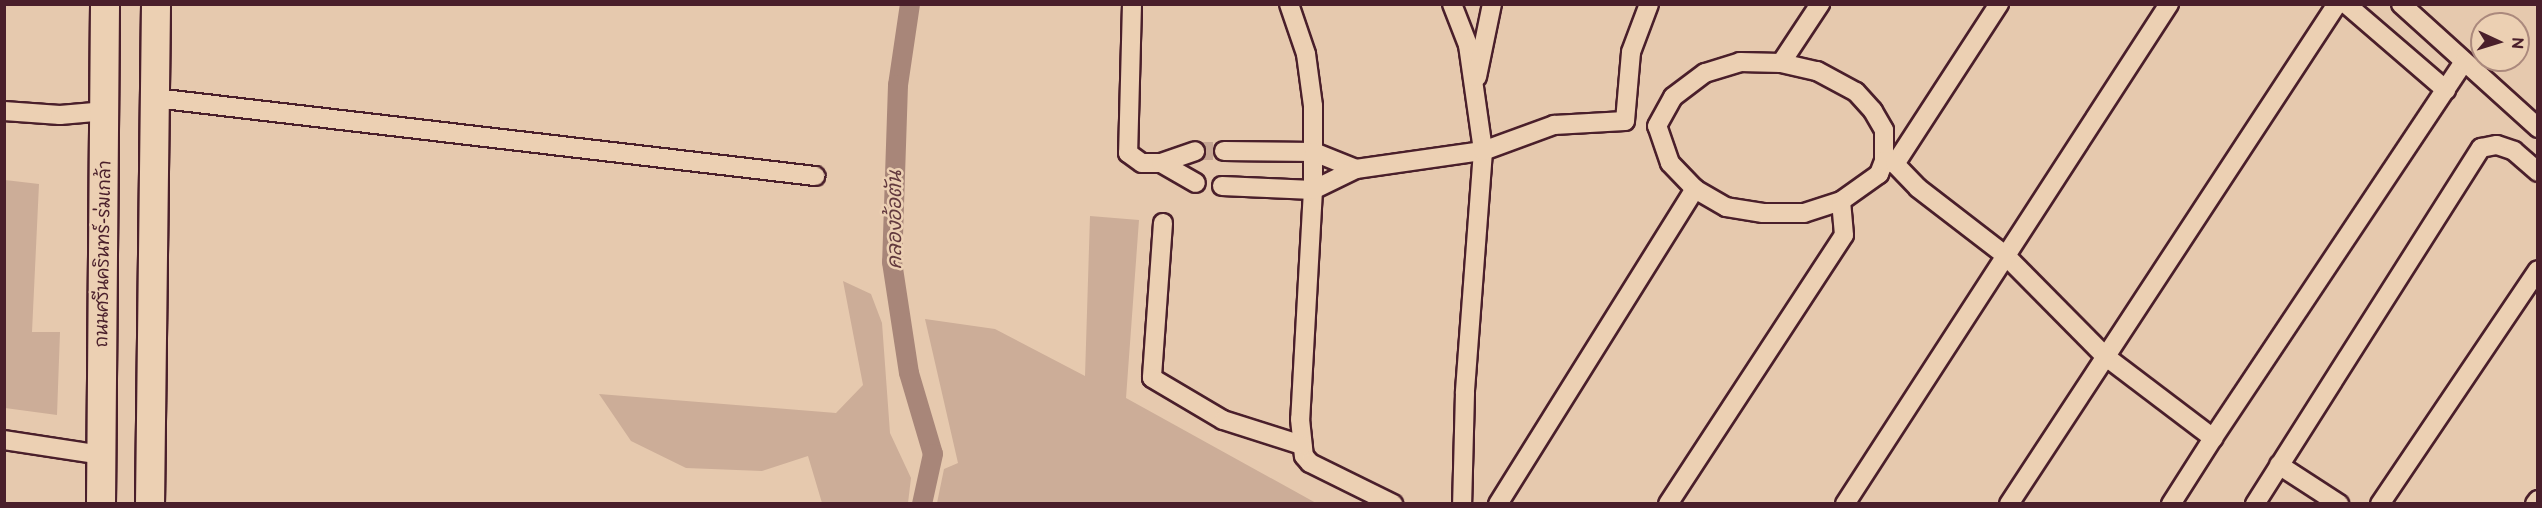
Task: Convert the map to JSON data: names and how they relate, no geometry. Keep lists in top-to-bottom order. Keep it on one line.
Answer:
{"streets":{"main road":["ถนนศรีนครินทร์-ร่มเกล้า"]},"water":["คลองอ้อตัน"],"north":"right"}
